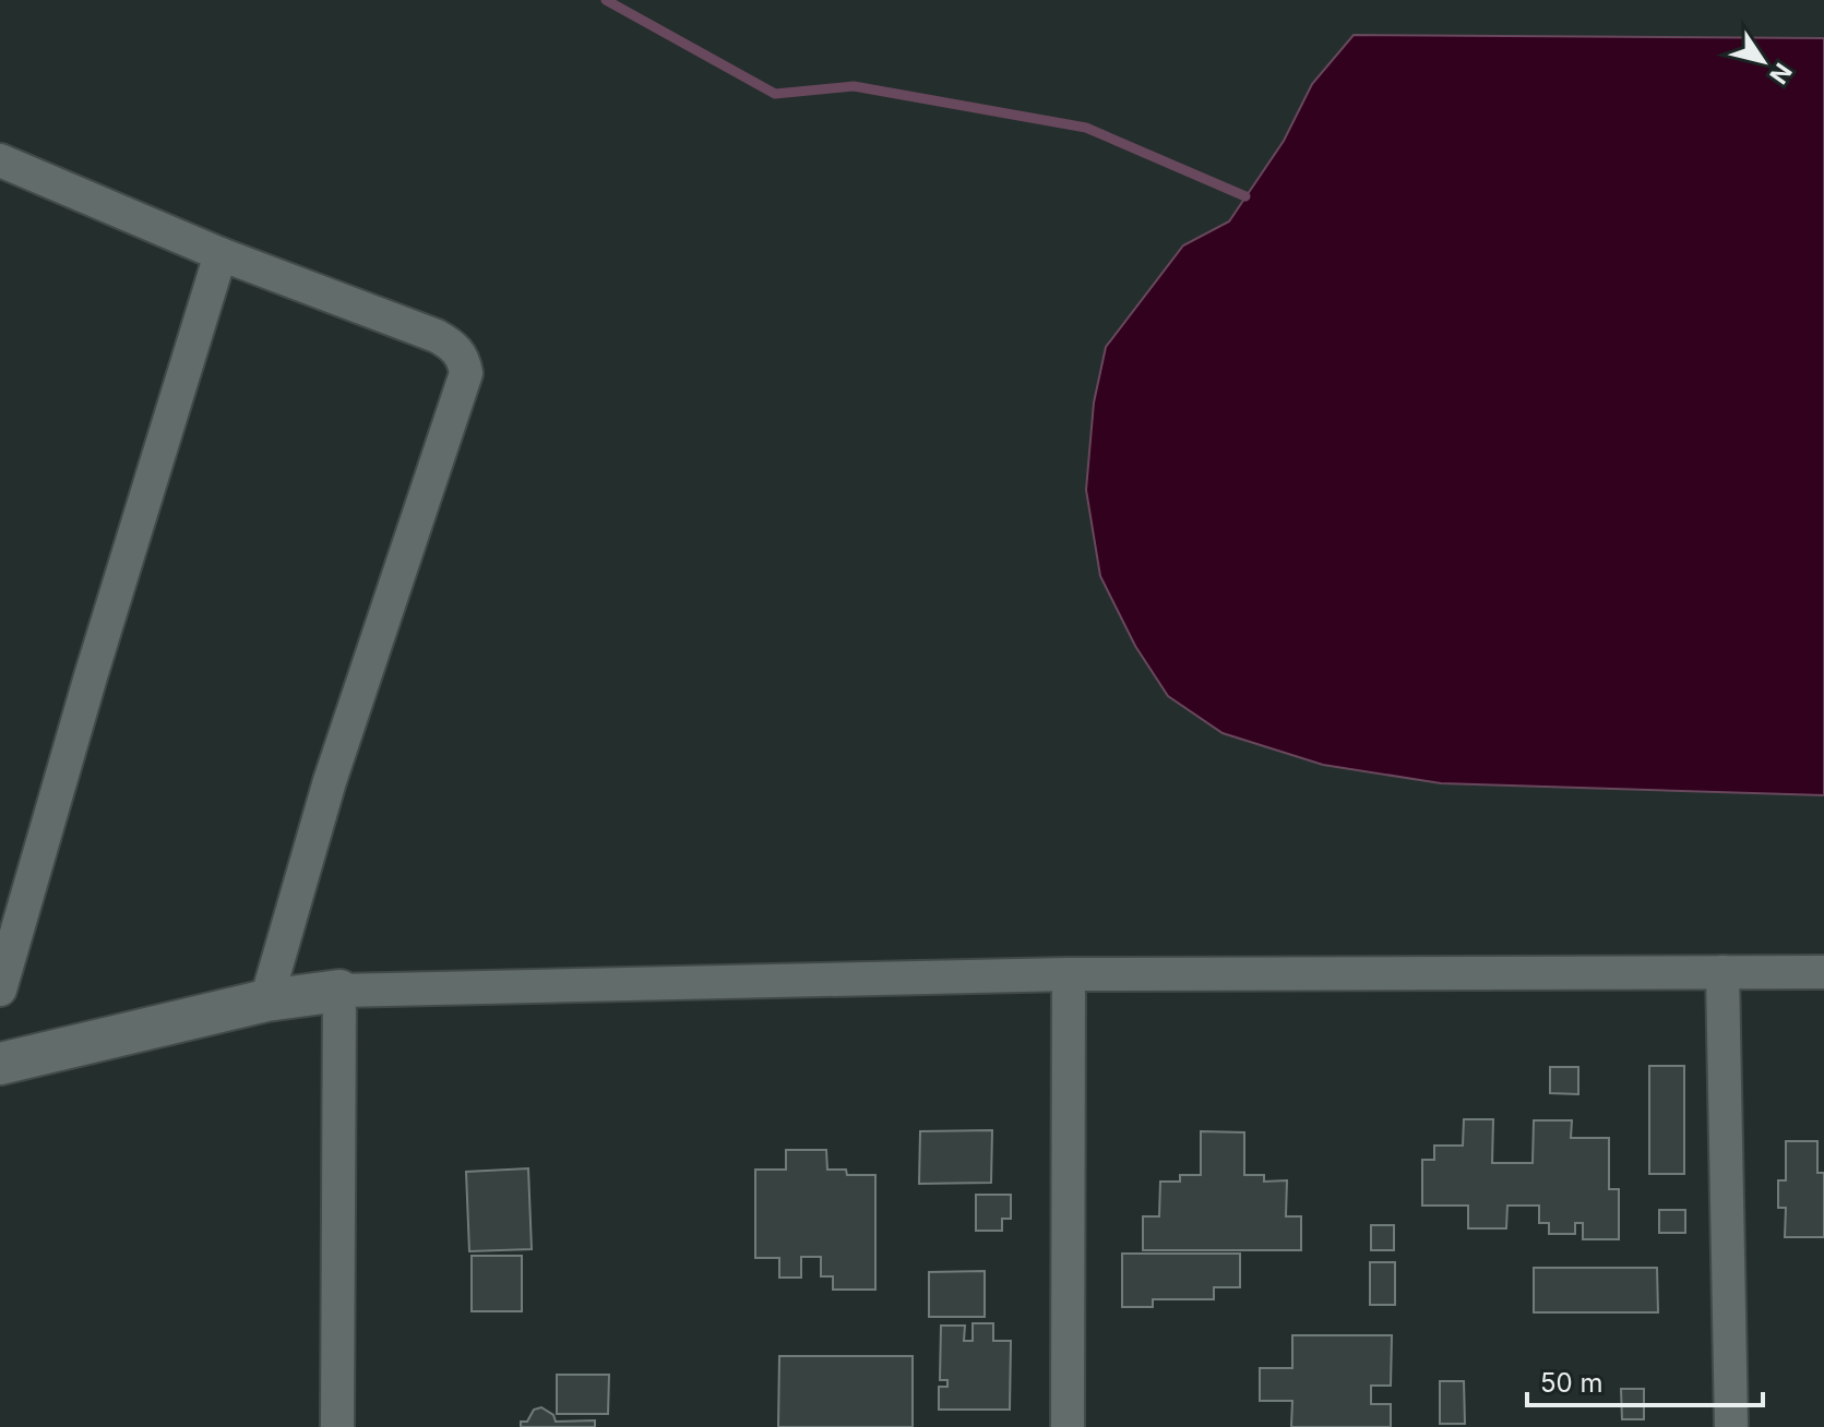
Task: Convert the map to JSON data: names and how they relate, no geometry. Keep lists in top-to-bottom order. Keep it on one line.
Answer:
{"scale_bar":"50 m","north":"bottom right"}
